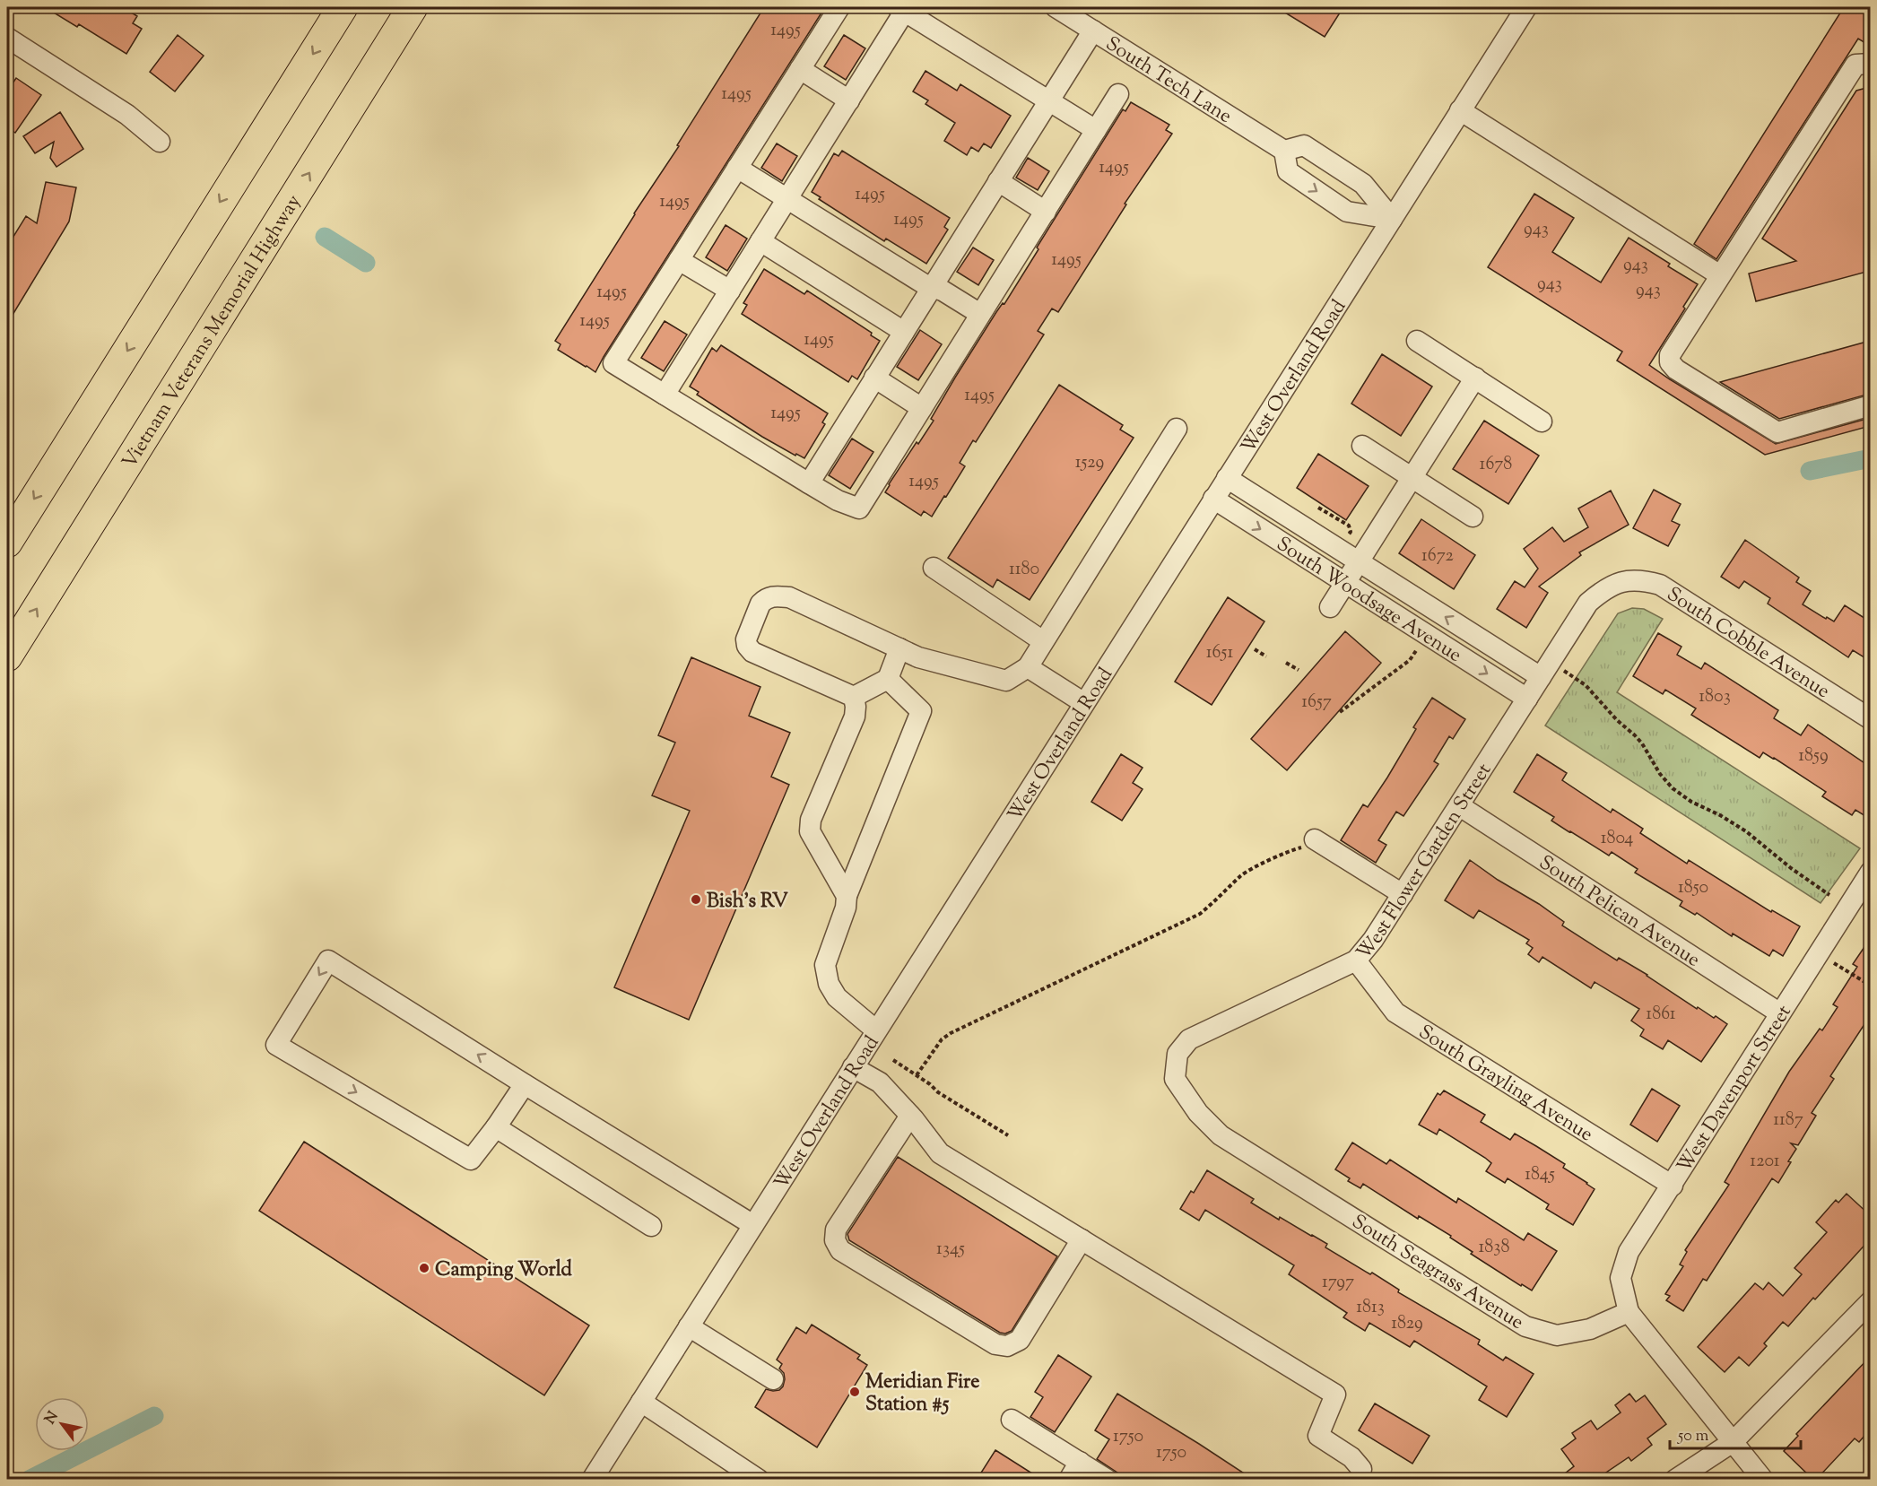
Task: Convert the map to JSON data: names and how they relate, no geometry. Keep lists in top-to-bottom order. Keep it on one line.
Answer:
{"streets":{"highway":["Vietnam Veterans Memorial Highway"],"street":["South Tech Lane","West Overland Road","South Woodsage Avenue","South Cobble Avenue","West Flower Garden Street","South Pelican Avenue","South Grayling Avenue","West Davenport Street","South Seagrass Avenue"]},"crossings":[["West Overland Road","South Woodsage Avenue"],["South Woodsage Avenue","West Flower Garden Street"],["South Cobble Avenue","West Flower Garden Street"],["West Flower Garden Street","South Pelican Avenue"],["West Flower Garden Street","South Grayling Avenue"],["West Flower Garden Street","South Seagrass Avenue"],["South Pelican Avenue","West Davenport Street"],["South Grayling Avenue","West Davenport Street"],["West Davenport Street","South Seagrass Avenue"]],"places":["Bish's RV","Camping World","Meridian Fire Station #5"],"house_numbers":["1495","1495","1495","1495","1495","1495","943","1495","943","943","943","1495","1495","1495","1495","1495","1529","1678","1495","1672","1180","1651","1803","1657","1859","1804","1850","1861","1187","1201","1845","1838","1345","1797","1813","1829","1750","1750"],"scale_bar":"50 m","north":"top left"}
